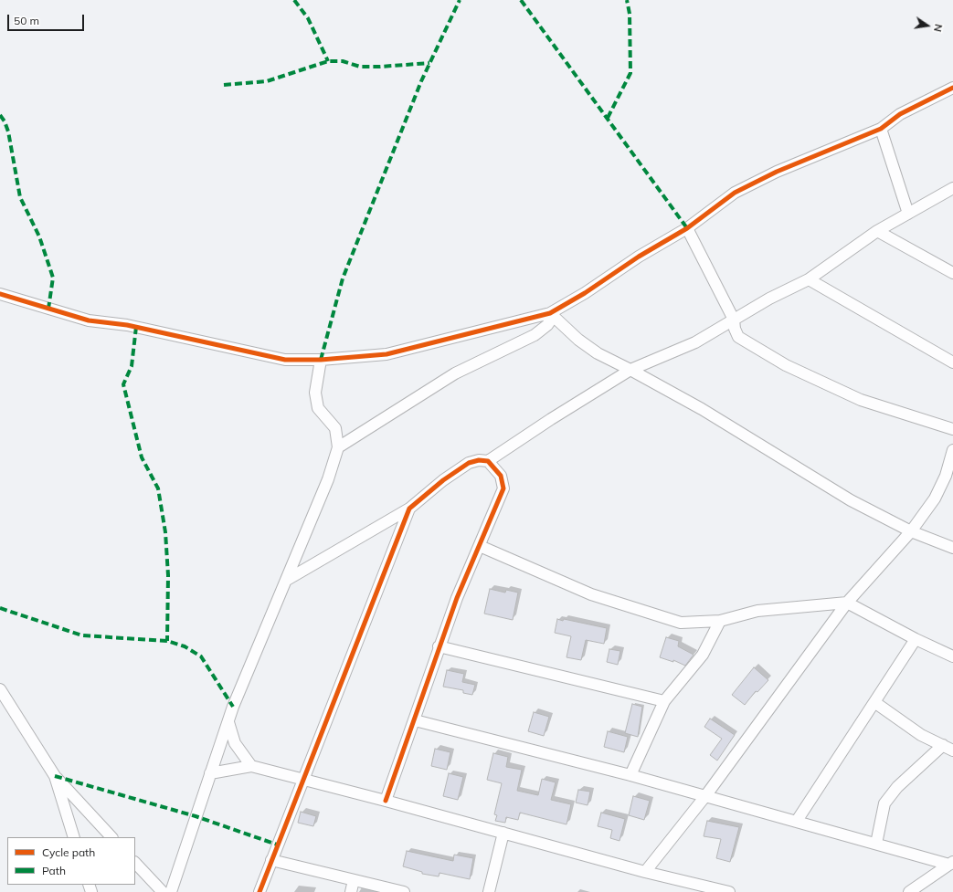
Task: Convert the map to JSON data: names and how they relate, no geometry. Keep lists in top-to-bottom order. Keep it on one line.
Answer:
{"legend":["Cycle path","Path"],"scale_bar":"50 m","north":"right"}
